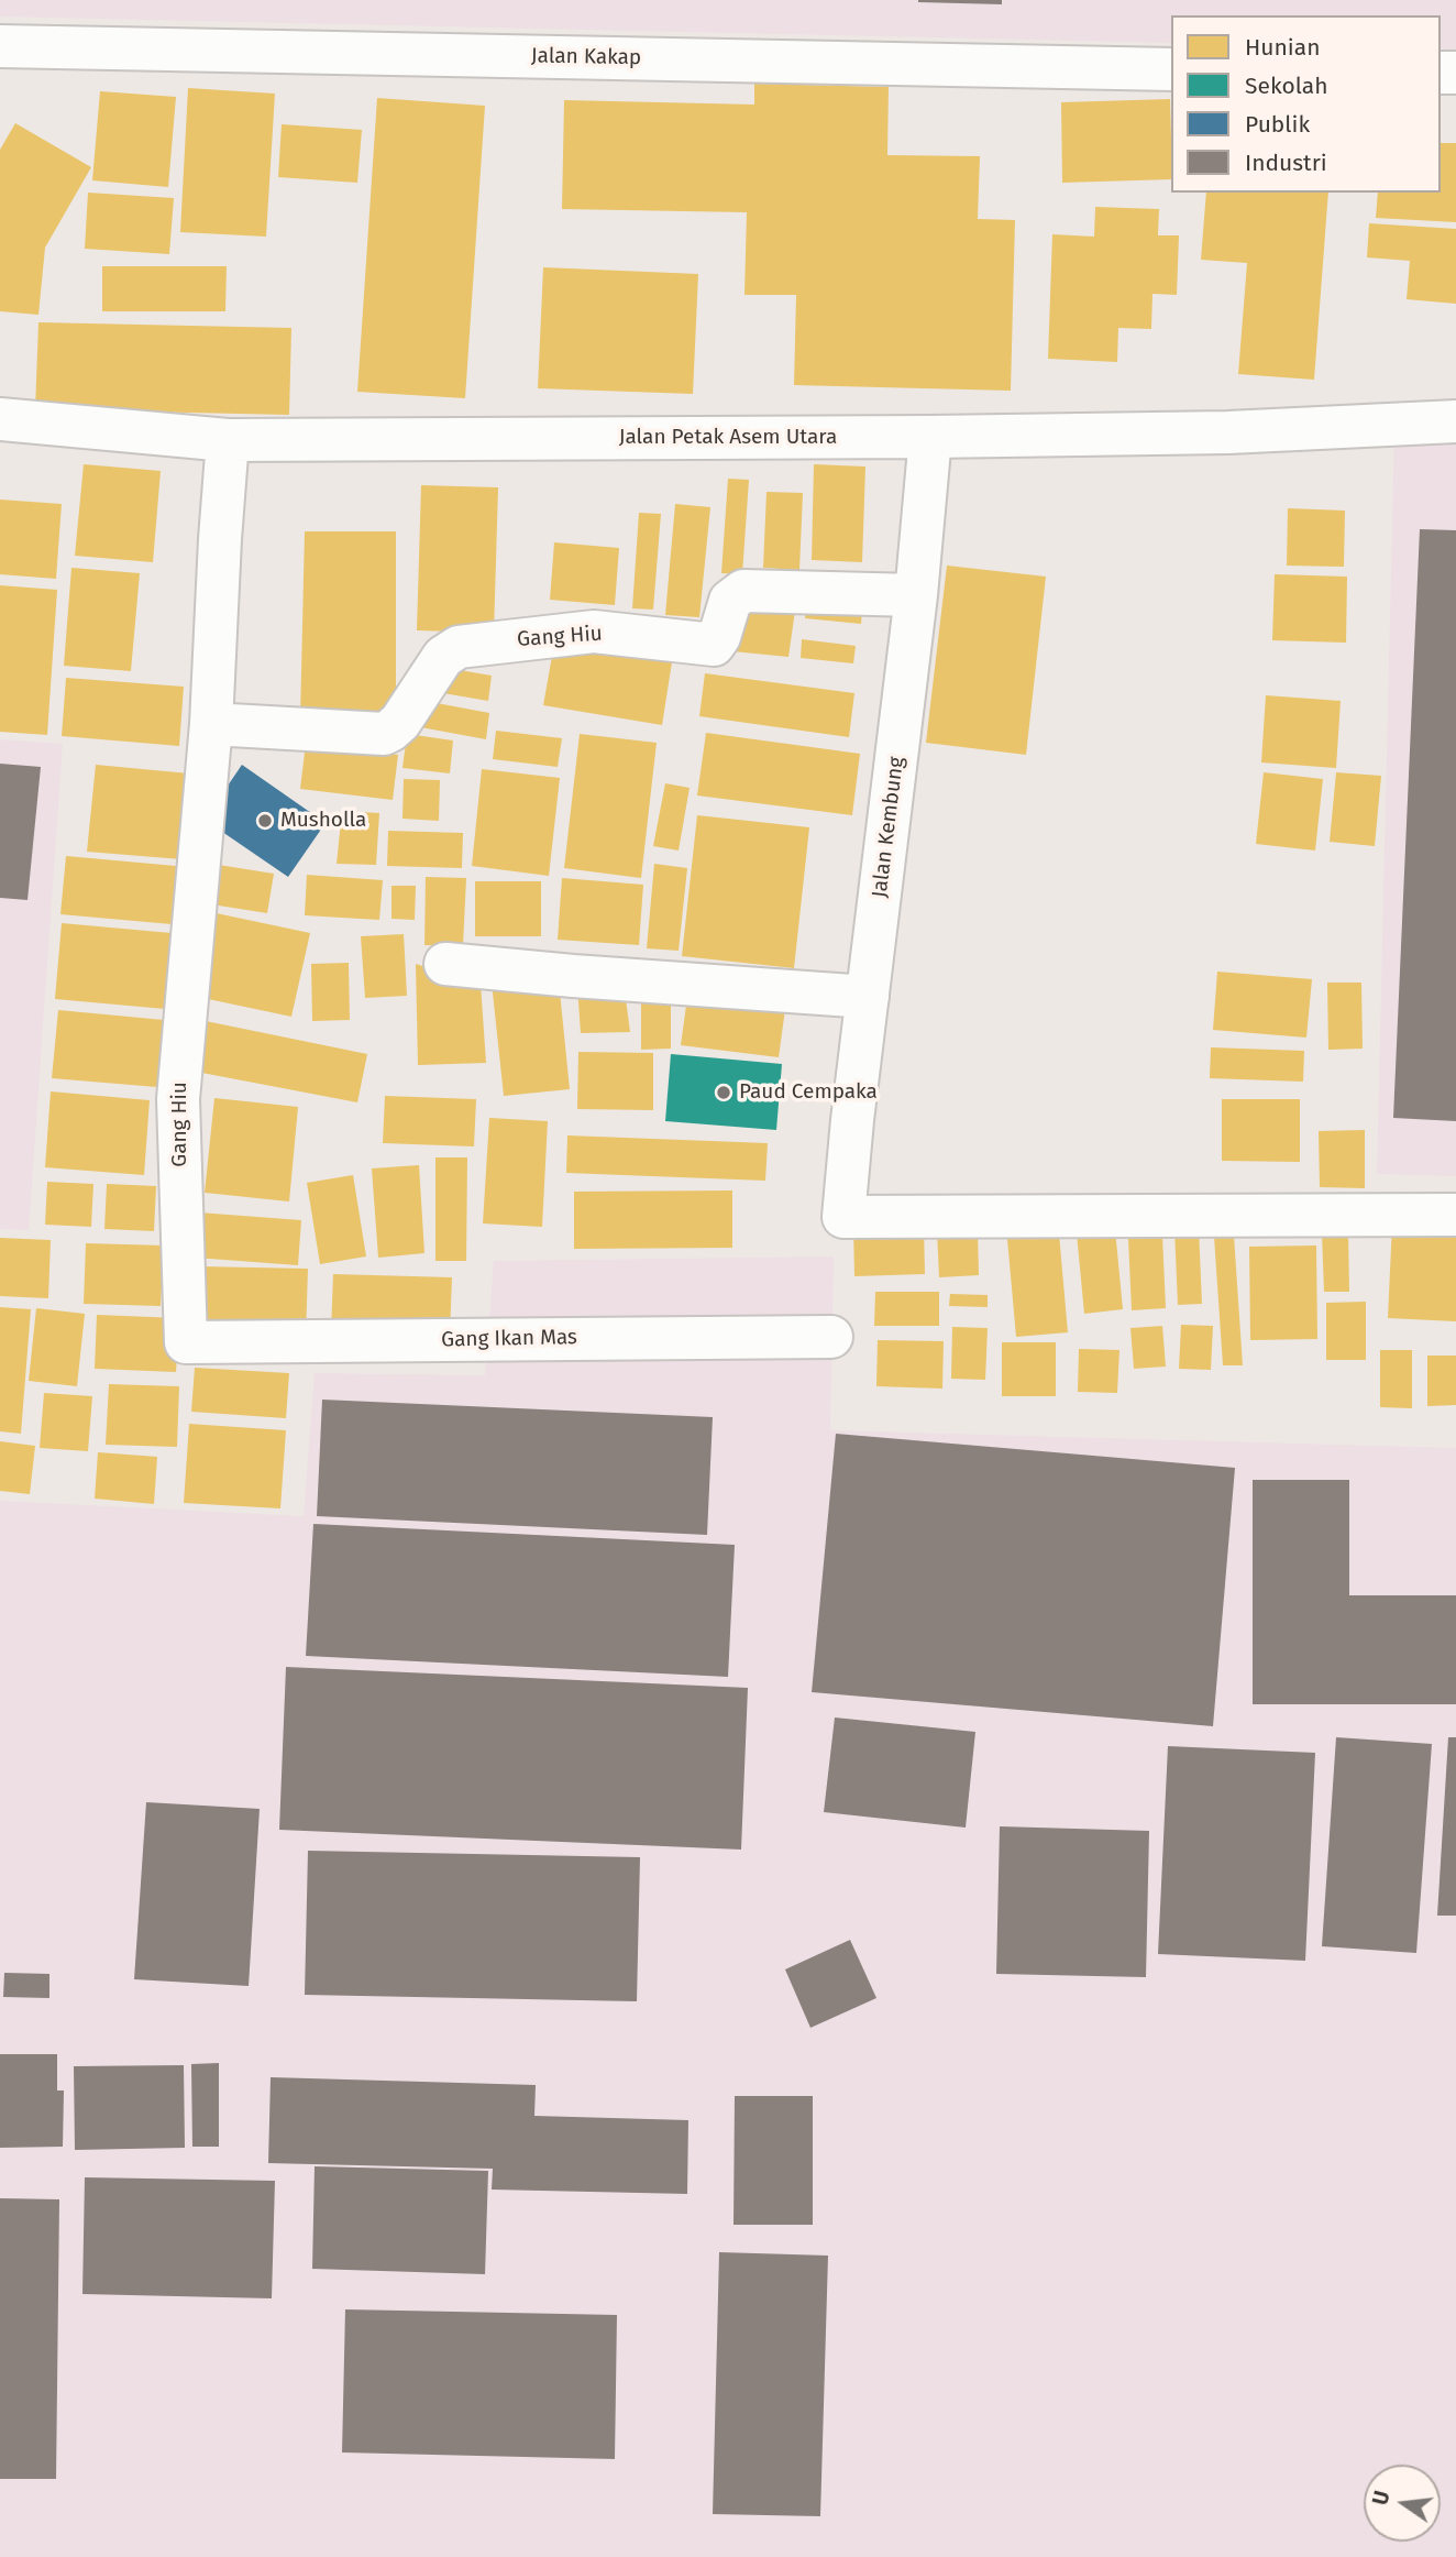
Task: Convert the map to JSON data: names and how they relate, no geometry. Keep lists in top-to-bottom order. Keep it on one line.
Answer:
{"streets":{"street":["Jalan Kakap","Jalan Petak Asem Utara","Gang Hiu","Jalan Kembung","Gang Ikan Mas"]},"crossings":[["Jalan Petak Asem Utara","Gang Hiu"],["Jalan Petak Asem Utara","Jalan Kembung"],["Gang Hiu","Jalan Kembung"],["Gang Hiu","Gang Ikan Mas"]],"places":["Musholla","Paud Cempaka"],"legend":["Hunian","Sekolah","Publik","Industri"],"north":"left"}
